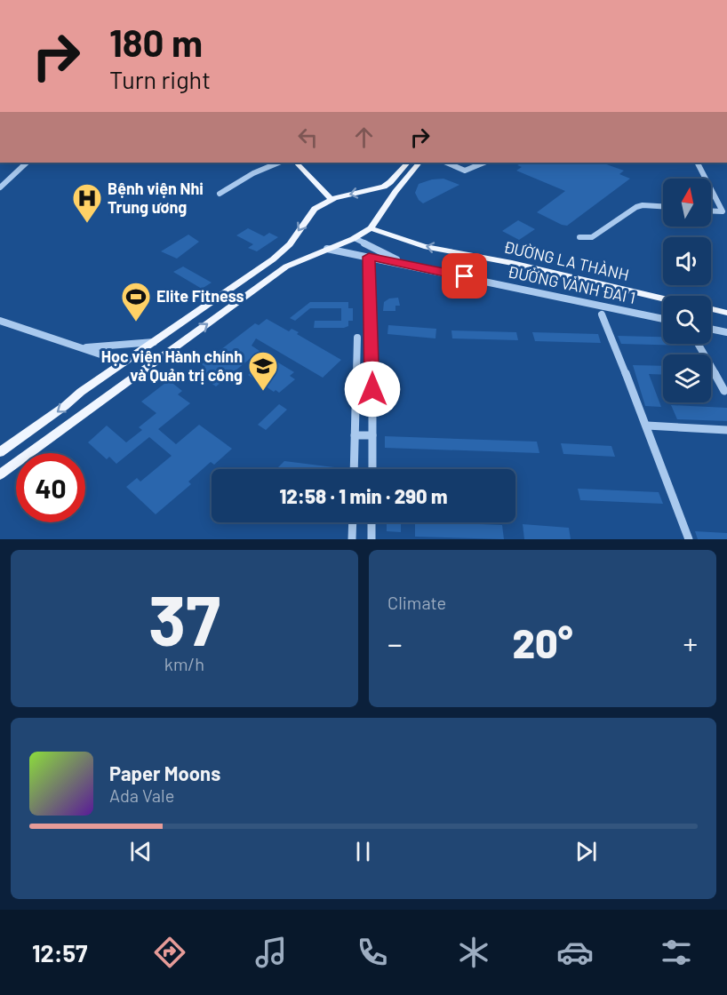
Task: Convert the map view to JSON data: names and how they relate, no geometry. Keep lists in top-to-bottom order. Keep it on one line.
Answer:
{"streets":{"main road":["ĐƯỜNG LA THÀNH"],"street":["ĐƯỜNG VÀNH ĐAI 1"]},"one_way":["ĐƯỜNG LA THÀNH"],"places":{"hospital":["Bệnh viện Nhi Trung ương"],"sports":["Elite Fitness"],"school or university":["Học viện Hành chính và Quản trị công"]},"north":"top","page":{"turn":["180 m","Turn right"],"limit":"40","trip":"12:58 · 1 min · 290 m","tile":[["37","km/h"],"Climate"],"heat":["−","20°","+"],"song":["Paper Moons","Ada Vale"],"tabs":"12:57"}}
